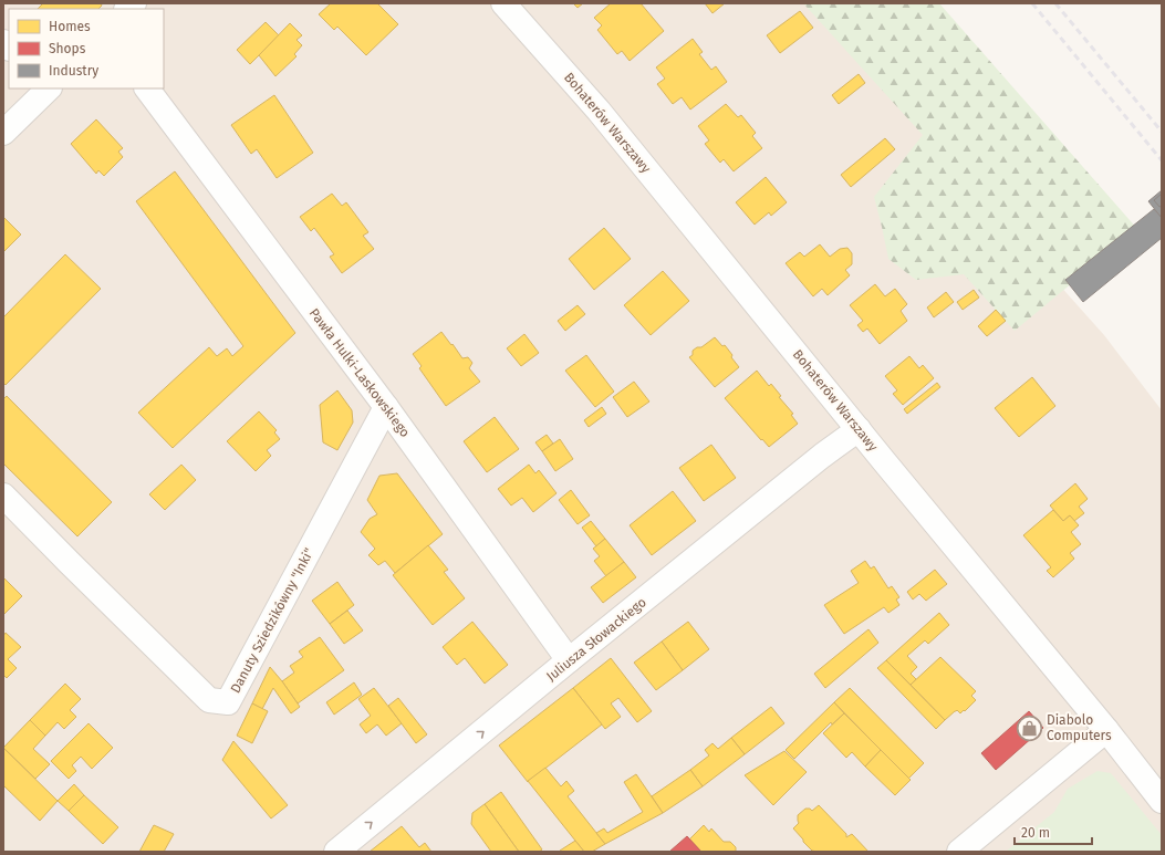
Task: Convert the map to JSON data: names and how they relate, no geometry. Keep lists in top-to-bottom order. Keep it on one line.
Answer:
{"streets":{"street":["Bohaterów Warszawy","Pawła Hulki-Laskowskiego","Danuty Sziedzikówny \"Inki\"","Juliusza Słowackiego"]},"crossings":[["Bohaterów Warszawy","Juliusza Słowackiego"],["Pawła Hulki-Laskowskiego","Danuty Sziedzikówny \"Inki\""],["Pawła Hulki-Laskowskiego","Juliusza Słowackiego"]],"one_way":["Juliusza Słowackiego"],"places":{"shop":["Diabolo Computers"]},"legend":["Homes","Shops","Industry"],"scale_bar":"20 m"}
